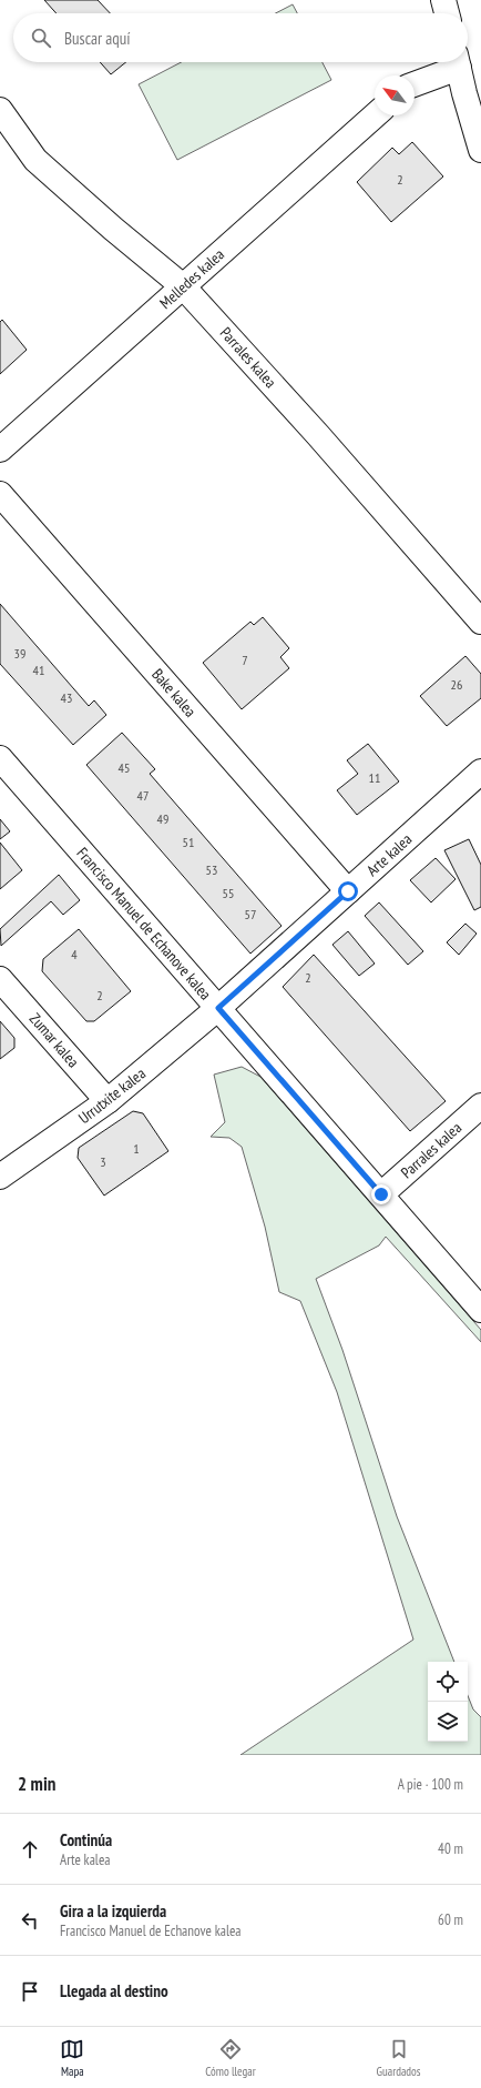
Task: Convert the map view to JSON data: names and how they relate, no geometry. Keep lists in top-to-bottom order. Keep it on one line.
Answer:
{"streets":{"street":["Melledes kalea","Parrales kalea","Bake kalea","Arte kalea","Francisco Manuel de Echanove kalea","Zumar kalea","Urrutxite kalea"]},"crossings":[["Melledes kalea","Parrales kalea"],["Parrales kalea","Francisco Manuel de Echanove kalea"],["Bake kalea","Arte kalea"],["Arte kalea","Francisco Manuel de Echanove kalea"],["Arte kalea","Urrutxite kalea"],["Francisco Manuel de Echanove kalea","Urrutxite kalea"],["Zumar kalea","Urrutxite kalea"]],"house_numbers":["2","39","7","41","26","43","45","11","47","49","51","53","55","57","4","2","2","1","3"],"north":"top left","page":{"search":"Buscar aquí","heading":["2 min","A pie · 100 m"],"list":[["Continúa","Arte kalea","40 m"],["Gira a la izquierda","Francisco Manuel de Echanove kalea","60 m"],"Llegada al destino"],"nav":["Mapa","Cómo llegar","Guardados"]}}
